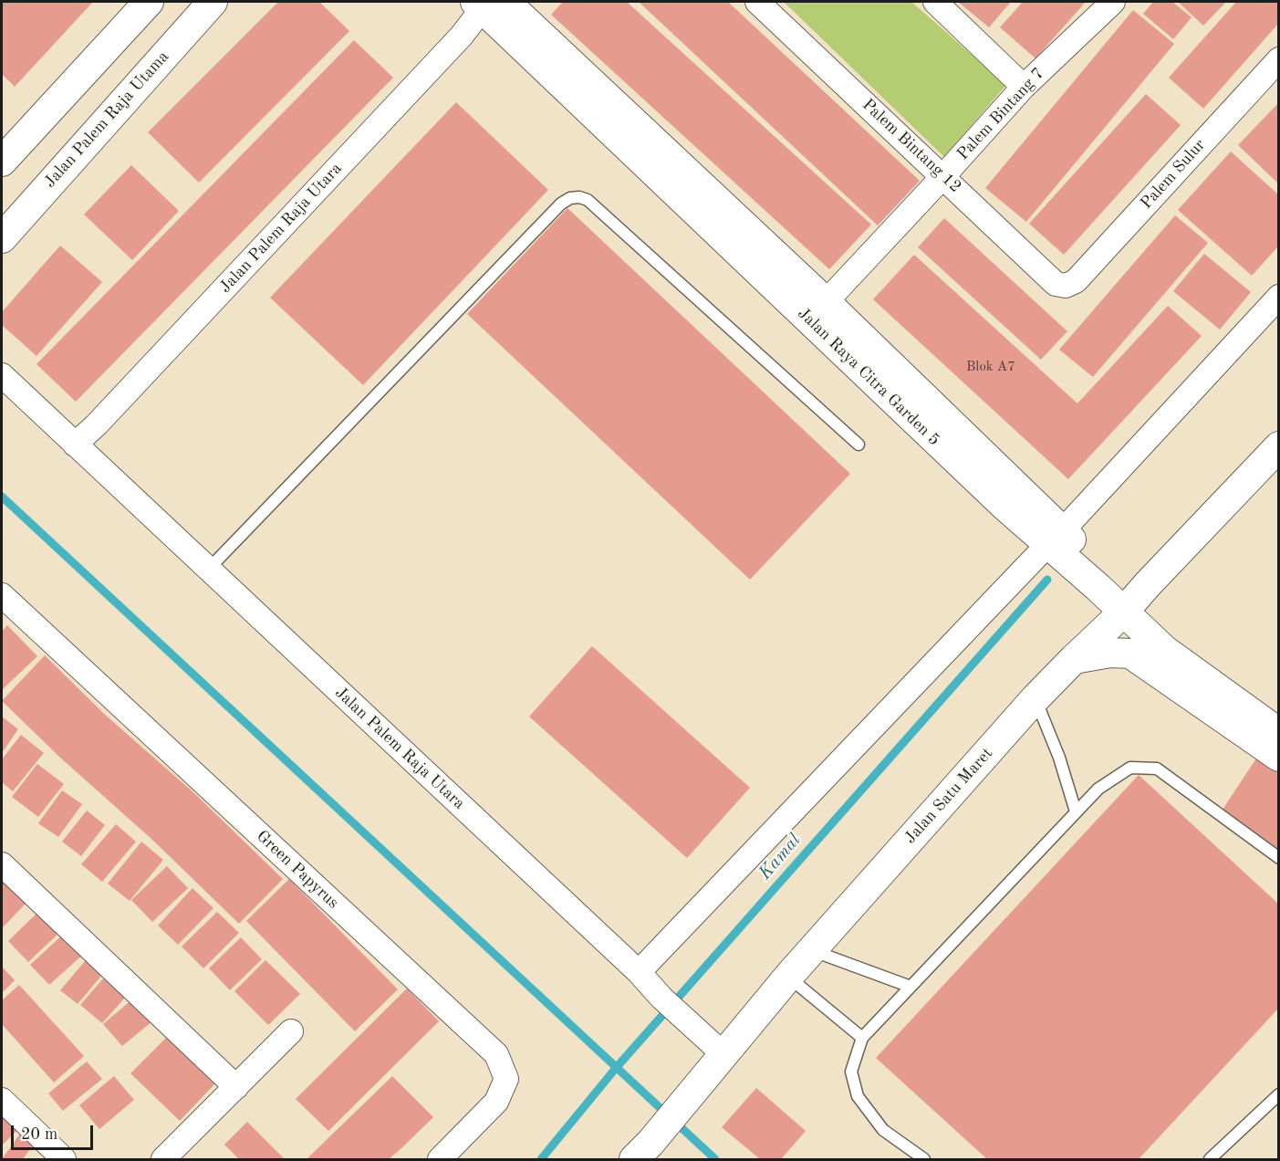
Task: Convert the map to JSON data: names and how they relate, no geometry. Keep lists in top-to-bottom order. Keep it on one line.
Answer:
{"streets":{"street":["Palem Bintang 7","Jalan Palem Raja Utama","Palem Bintang 12","Palem Sulur","Jalan Palem Raja Utara","Jalan Raya Citra Garden 5","Jalan Satu Maret","Green Papyrus"]},"crossings":[["Palem Bintang 7","Palem Bintang 12"],["Palem Bintang 7","Jalan Raya Citra Garden 5"],["Palem Bintang 12","Palem Sulur"],["Jalan Palem Raja Utara","Jalan Raya Citra Garden 5"],["Jalan Palem Raja Utara","Jalan Satu Maret"],["Jalan Raya Citra Garden 5","Jalan Satu Maret"]],"water":["Kamal"],"house_numbers":["Blok A7"],"scale_bar":"20 m"}
